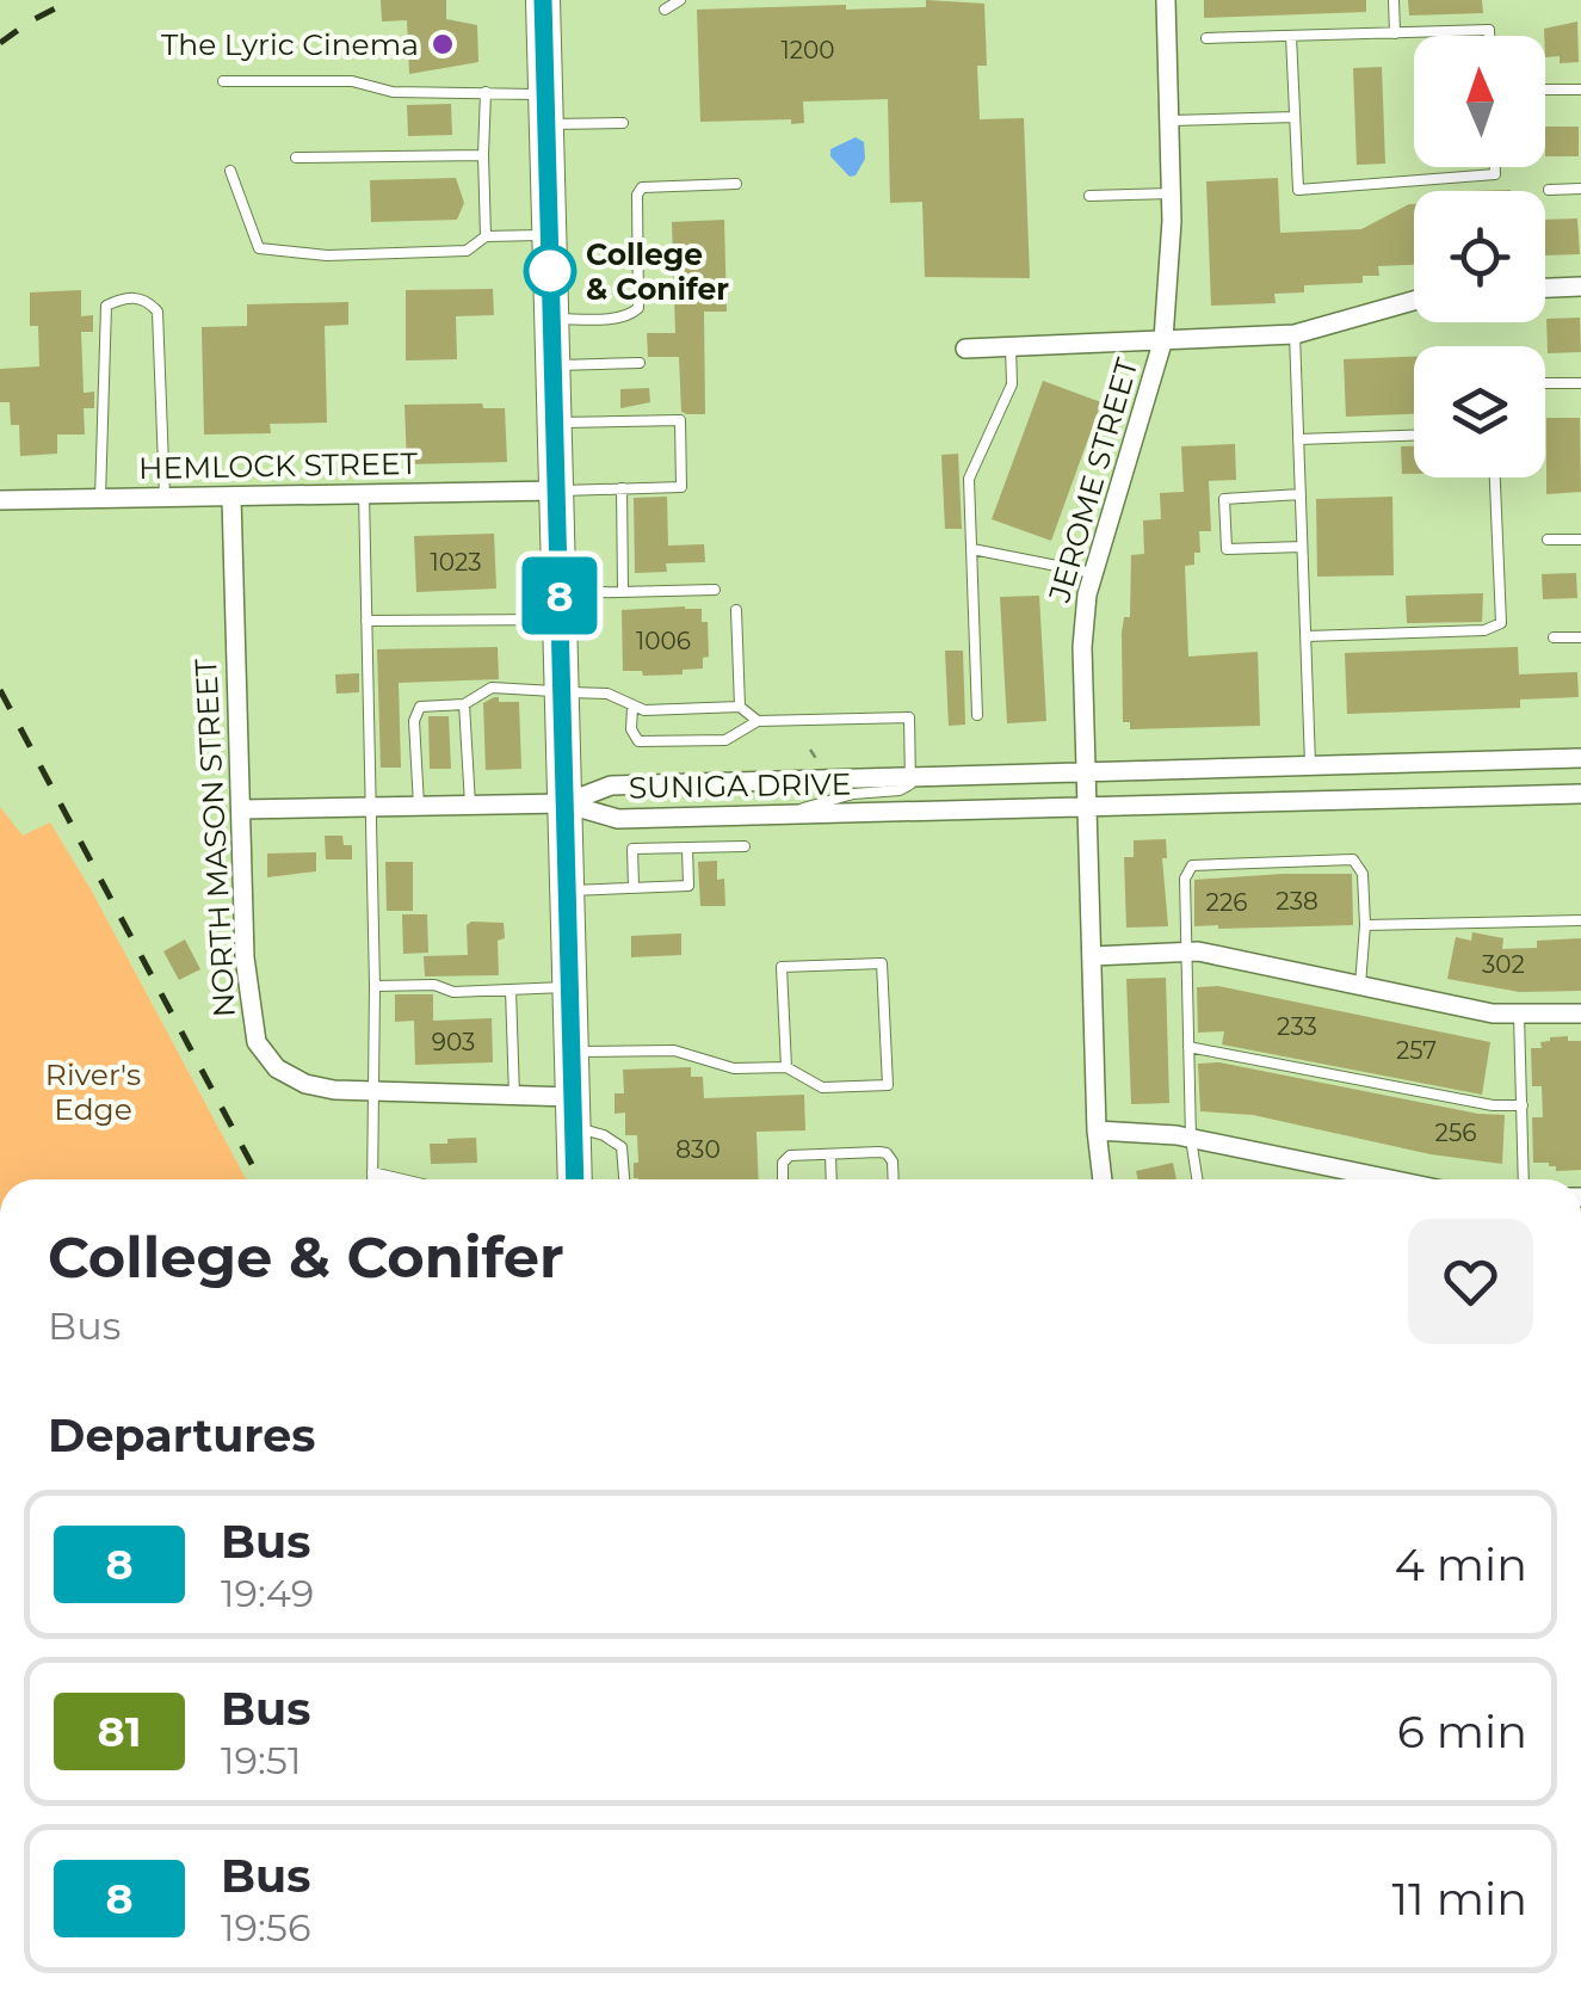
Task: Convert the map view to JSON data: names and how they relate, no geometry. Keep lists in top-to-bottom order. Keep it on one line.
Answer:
{"streets":{"street":["HEMLOCK STREET","JEROME STREET","SUNIGA DRIVE","NORTH MASON STREET"]},"crossings":[["HEMLOCK STREET","NORTH MASON STREET"],["JEROME STREET","SUNIGA DRIVE"]],"parks":["River's Edge"],"places":["The Lyric Cinema","College & Conifer"],"lines":["bus line 8"],"house_numbers":["1200","1023","1006","238","226","302","233","903","257","256","830"],"north":"top","page":{"on_map":"8","heading":[["College & Conifer","Bus"],"Departures"],"list":[{"mark":"8","name":"Bus","note":"19:49","value":"4 min"},{"mark":"81","name":"Bus","note":"19:51","value":"6 min"},{"mark":"8","name":"Bus","note":"19:56","value":"11 min"}]}}
